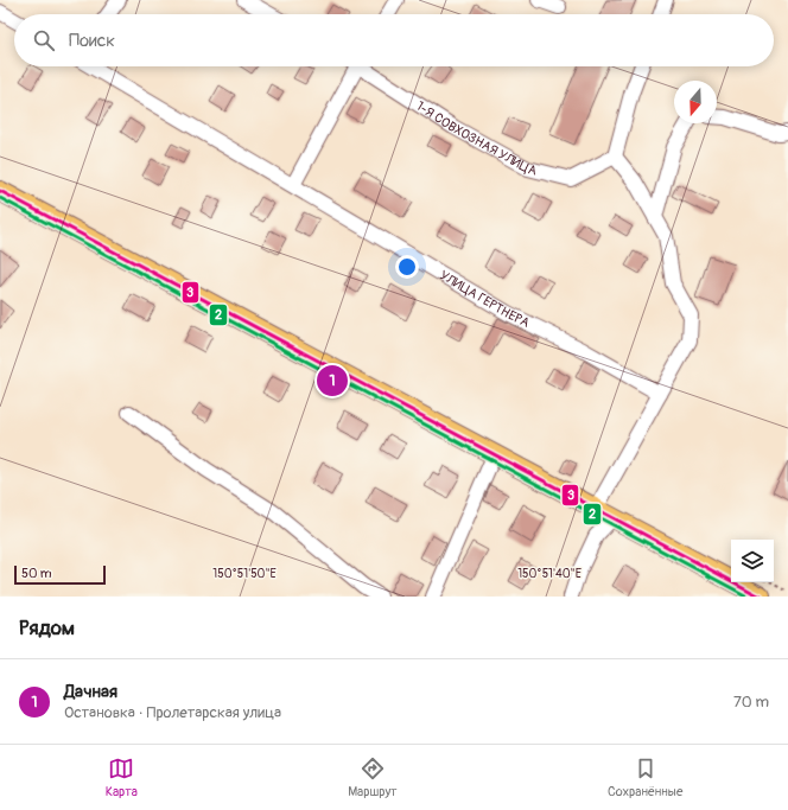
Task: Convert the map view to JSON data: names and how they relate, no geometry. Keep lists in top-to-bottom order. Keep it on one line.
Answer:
{"streets":{"street":["1-Я СОВХОЗНАЯ УЛИЦА","УЛИЦА ГЕРТНЕРА"]},"lines":["transit line 3","transit line 2"],"scale_bar":"50 m","north":"bottom","page":{"search":"Поиск","pins":"1","scale":"50 m","heading":"Рядом","list":[{"mark":"1","name":"Дачная","note":"Остановка · Пролетарская улица","value":"70 m"}],"nav":["Карта","Маршрут","Сохранённые"]},"coordinates":["150°51'50\"E","150°51'40\"E"]}
